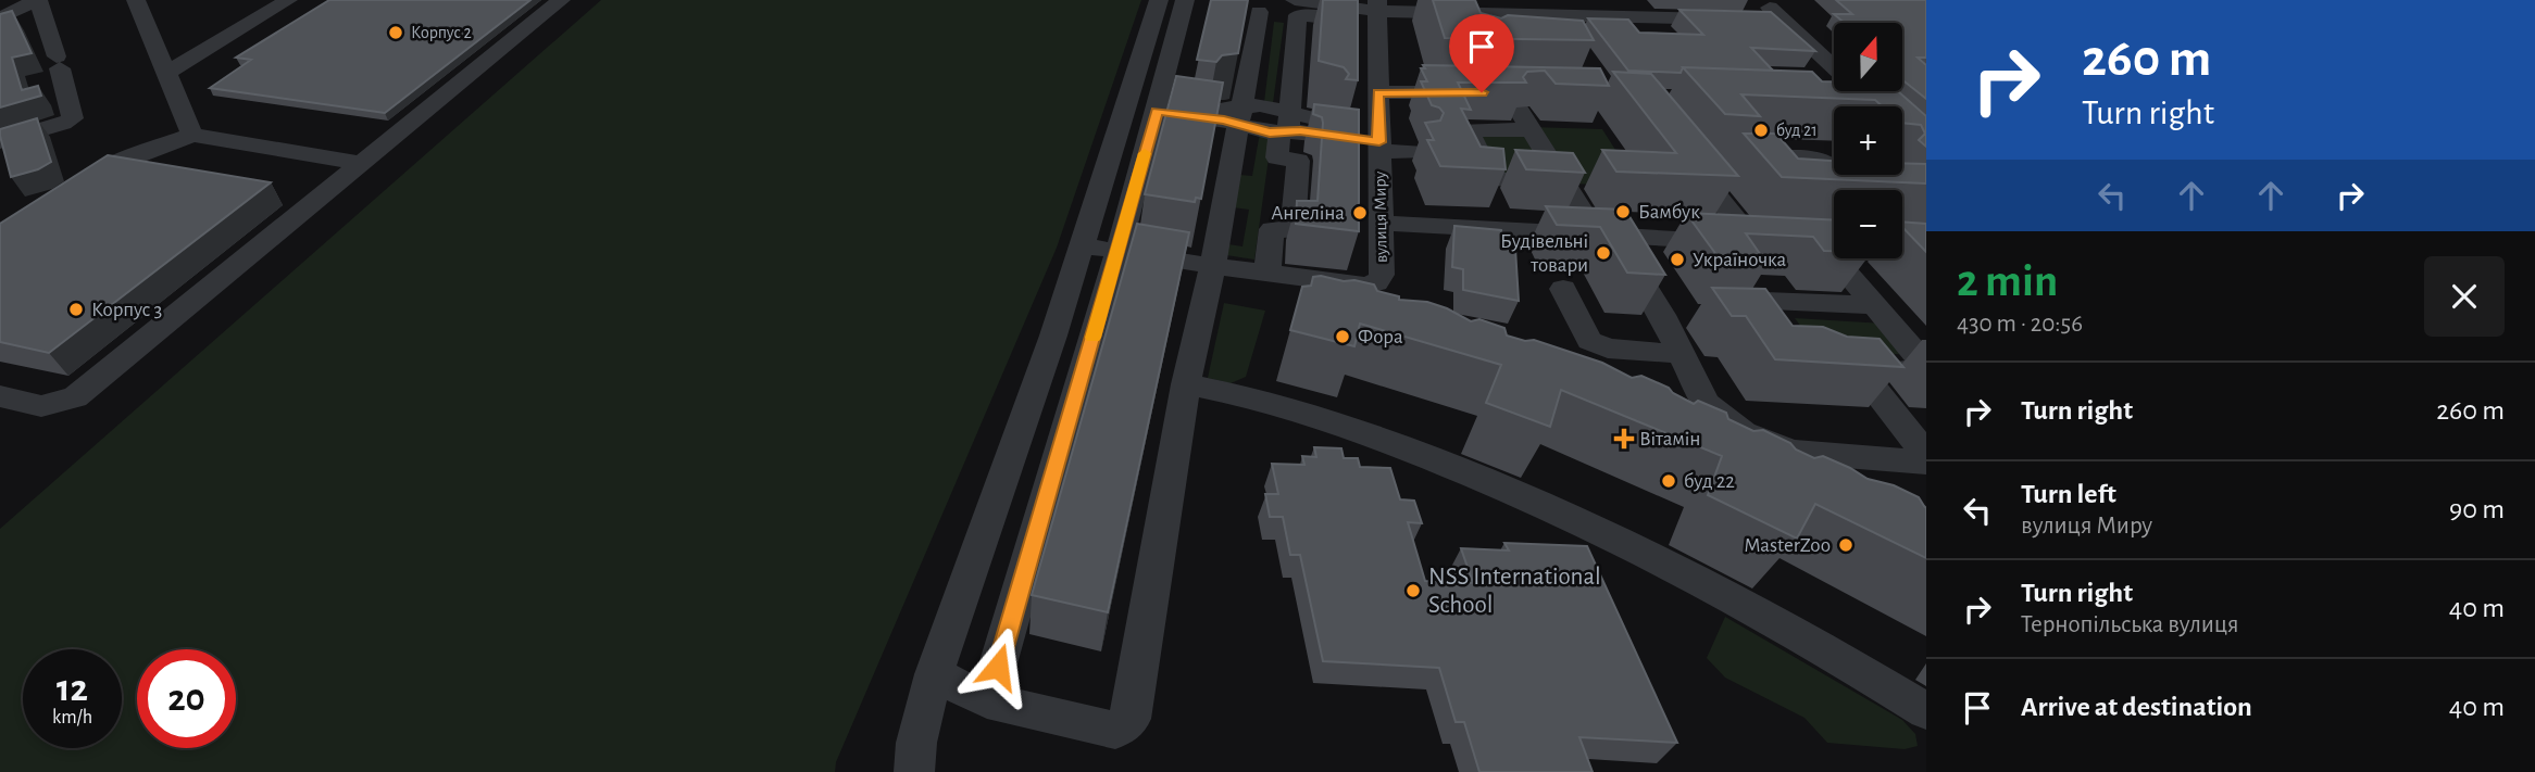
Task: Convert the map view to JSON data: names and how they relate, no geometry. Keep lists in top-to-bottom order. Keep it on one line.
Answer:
{"streets":{"street":["вулиця Миру"]},"places":{"other":["Корпус 2","буд 21","Бамбук","Ангеліна","Будівельні товари","Україночка","Корпус 3","Фора","буд 22","MasterZoo","NSS International School"],"health":["Вітамін"]},"north":"top","page":{"turn":["260 m","Turn right"],"map_buttons":["+","−"],"heading":["2 min","430 m · 20:56"],"list":[{"name":"Turn right","value":"260 m"},{"name":"Turn left","note":"вулиця Миру","value":"90 m"},{"name":"Turn right","note":"Тернопільська вулиця","value":"40 m"},{"name":"Arrive at destination","value":"40 m"}],"speed":"12 km/h","limit":"20"}}
